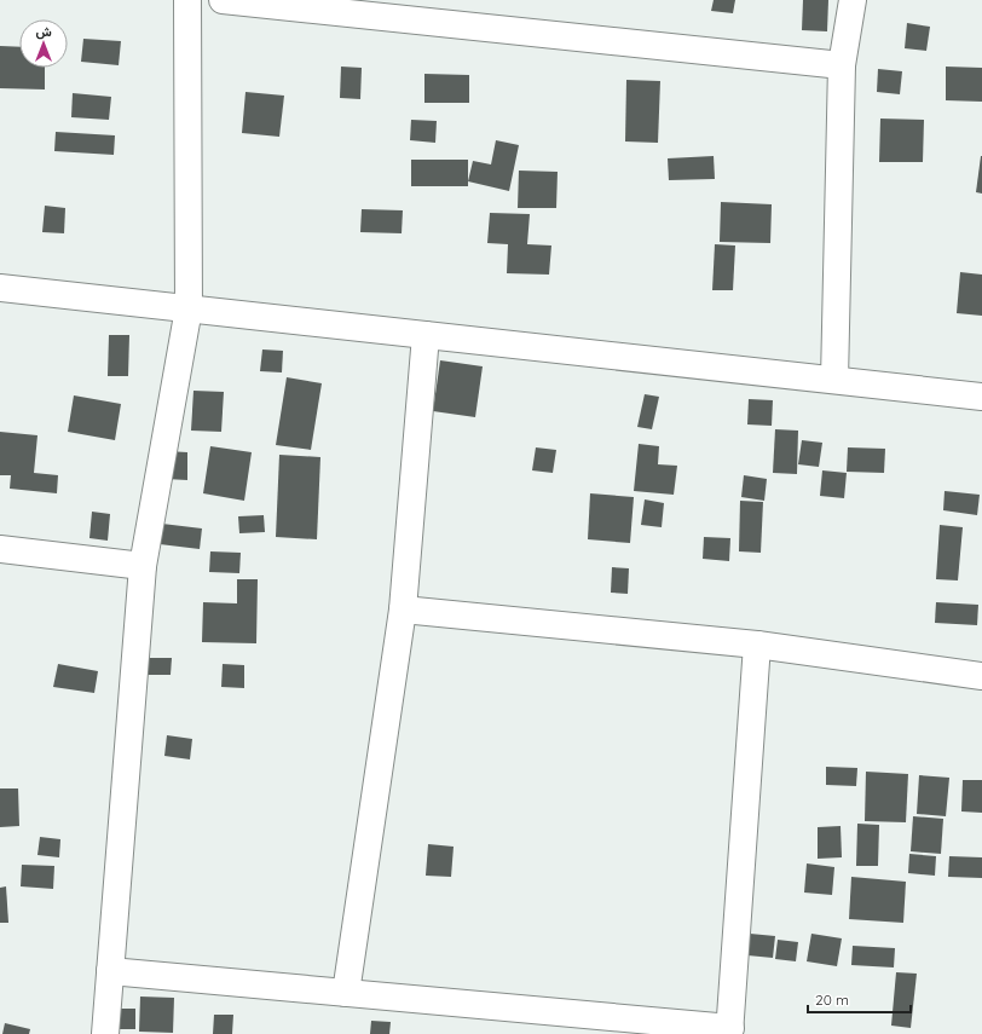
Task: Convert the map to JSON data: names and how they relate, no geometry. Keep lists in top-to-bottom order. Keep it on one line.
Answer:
{"scale_bar":"20 m","north":"top"}
